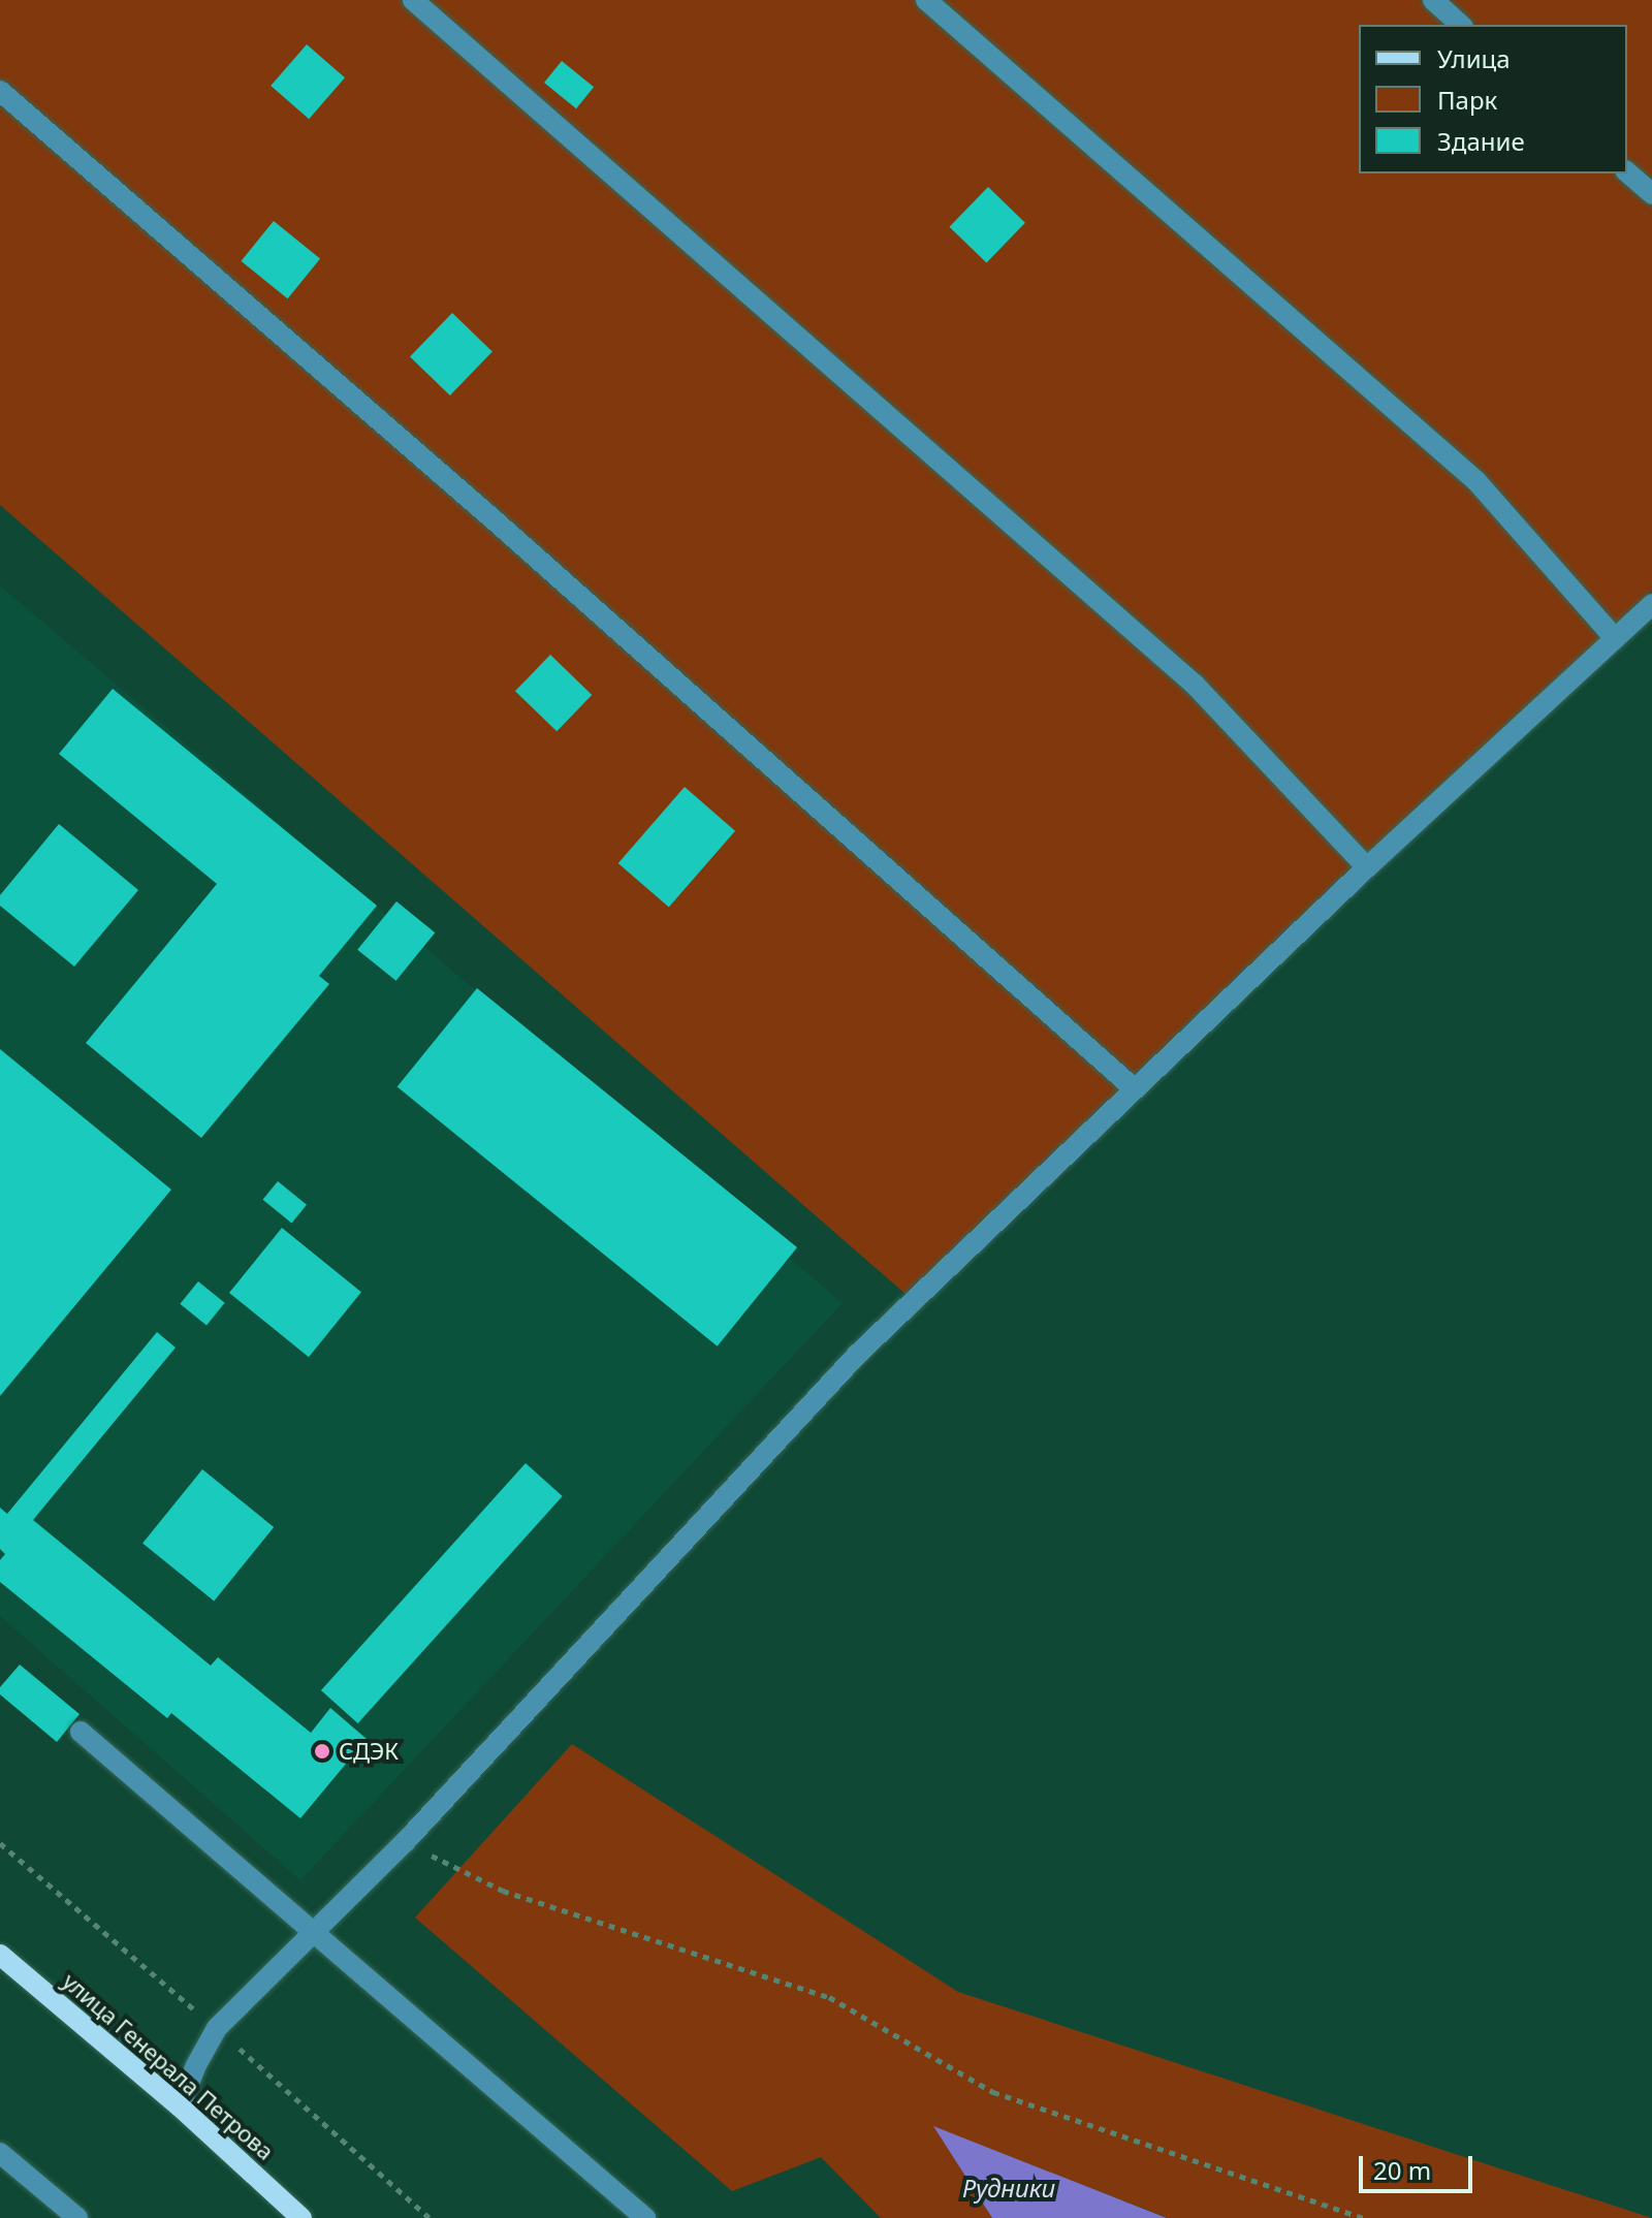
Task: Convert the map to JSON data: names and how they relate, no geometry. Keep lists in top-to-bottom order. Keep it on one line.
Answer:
{"streets":{"main road":["улица Генерала Петрова"]},"water":["Рудники"],"places":["СДЭК"],"legend":["Улица","Парк","Здание"],"scale_bar":"20 m"}
